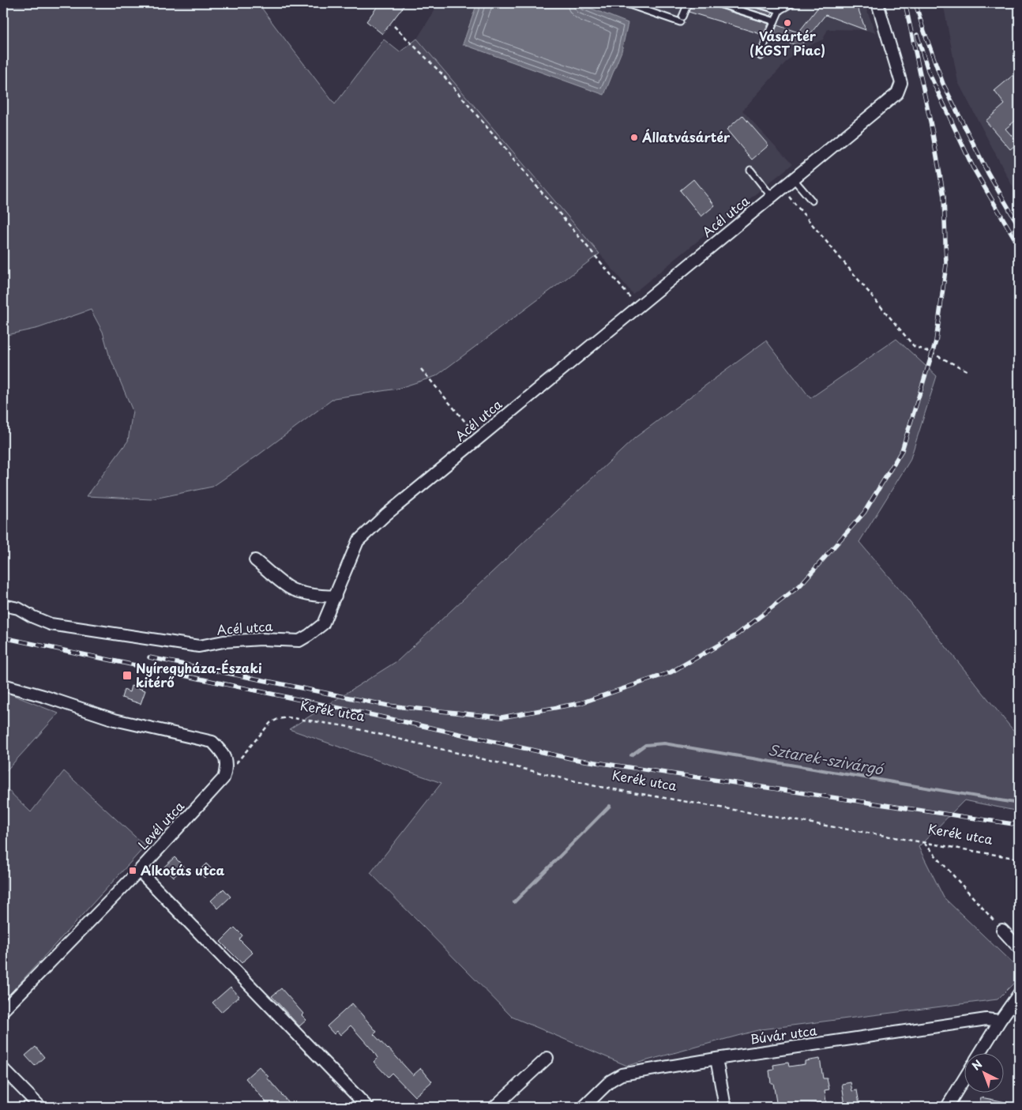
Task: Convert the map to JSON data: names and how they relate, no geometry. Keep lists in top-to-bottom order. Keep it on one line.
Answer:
{"streets":{"street":["Acél utca","Levél utca","Búvár utca"],"path":["Kerék utca"]},"crossings":[["Kerék utca","Levél utca"]],"water":["Sztarek-szivárgó"],"places":{"other":["Vásártér (KGST Piac)","Állatvásártér"],"transit":["Nyíregyháza-Északi kitérő","Alkotás utca"]},"north":"top left"}
